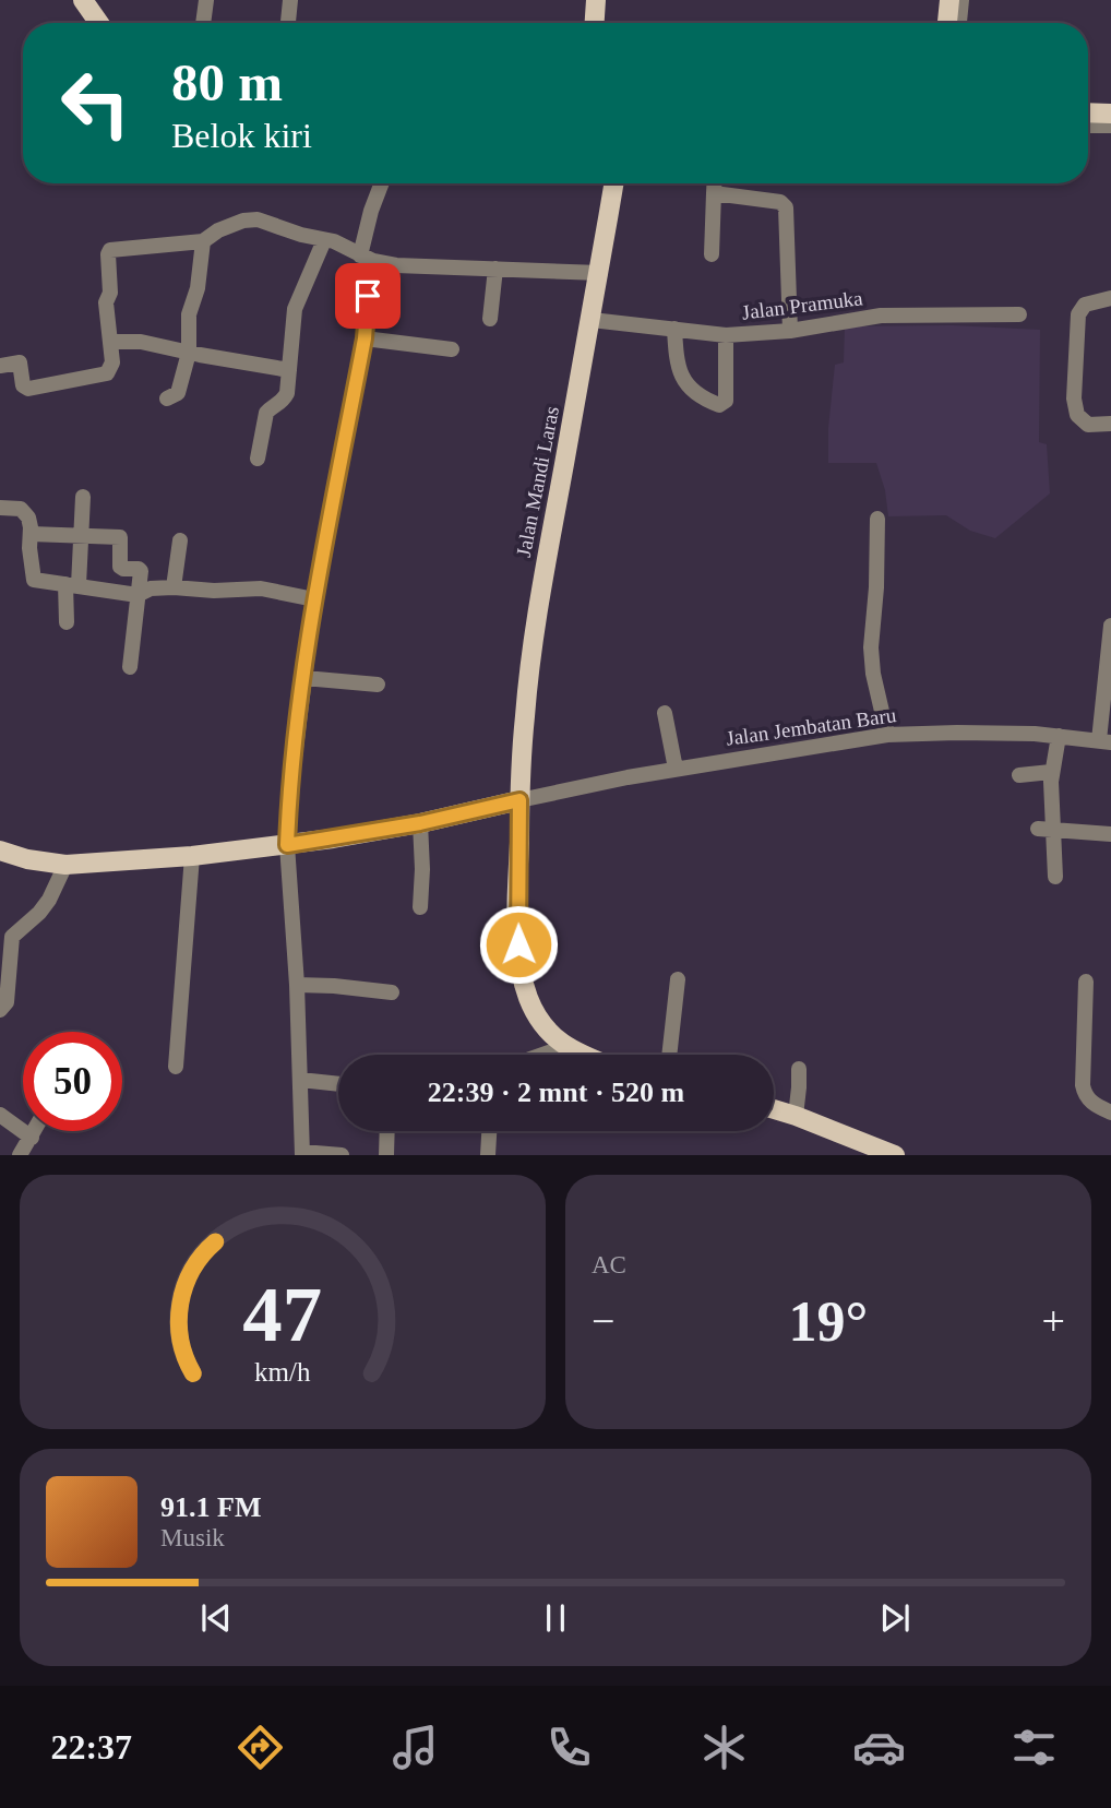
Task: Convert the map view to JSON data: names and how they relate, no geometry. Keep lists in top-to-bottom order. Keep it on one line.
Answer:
{"streets":{"main road":["Jalan Mandi Laras"],"street":["Jalan Pramuka","Jalan Jembatan Baru"]},"crossings":[["Jalan Pramuka","Jalan Mandi Laras"],["Jalan Mandi Laras","Jalan Jembatan Baru"]],"page":{"turn":["80 m","Belok kiri"],"limit":"50","trip":"22:39 · 2 mnt · 520 m","tile":"AC","heat":["−","19°","+"],"song":["91.1 FM","Musik"],"tabs":"22:37","gauge":["47","km/h"]}}
